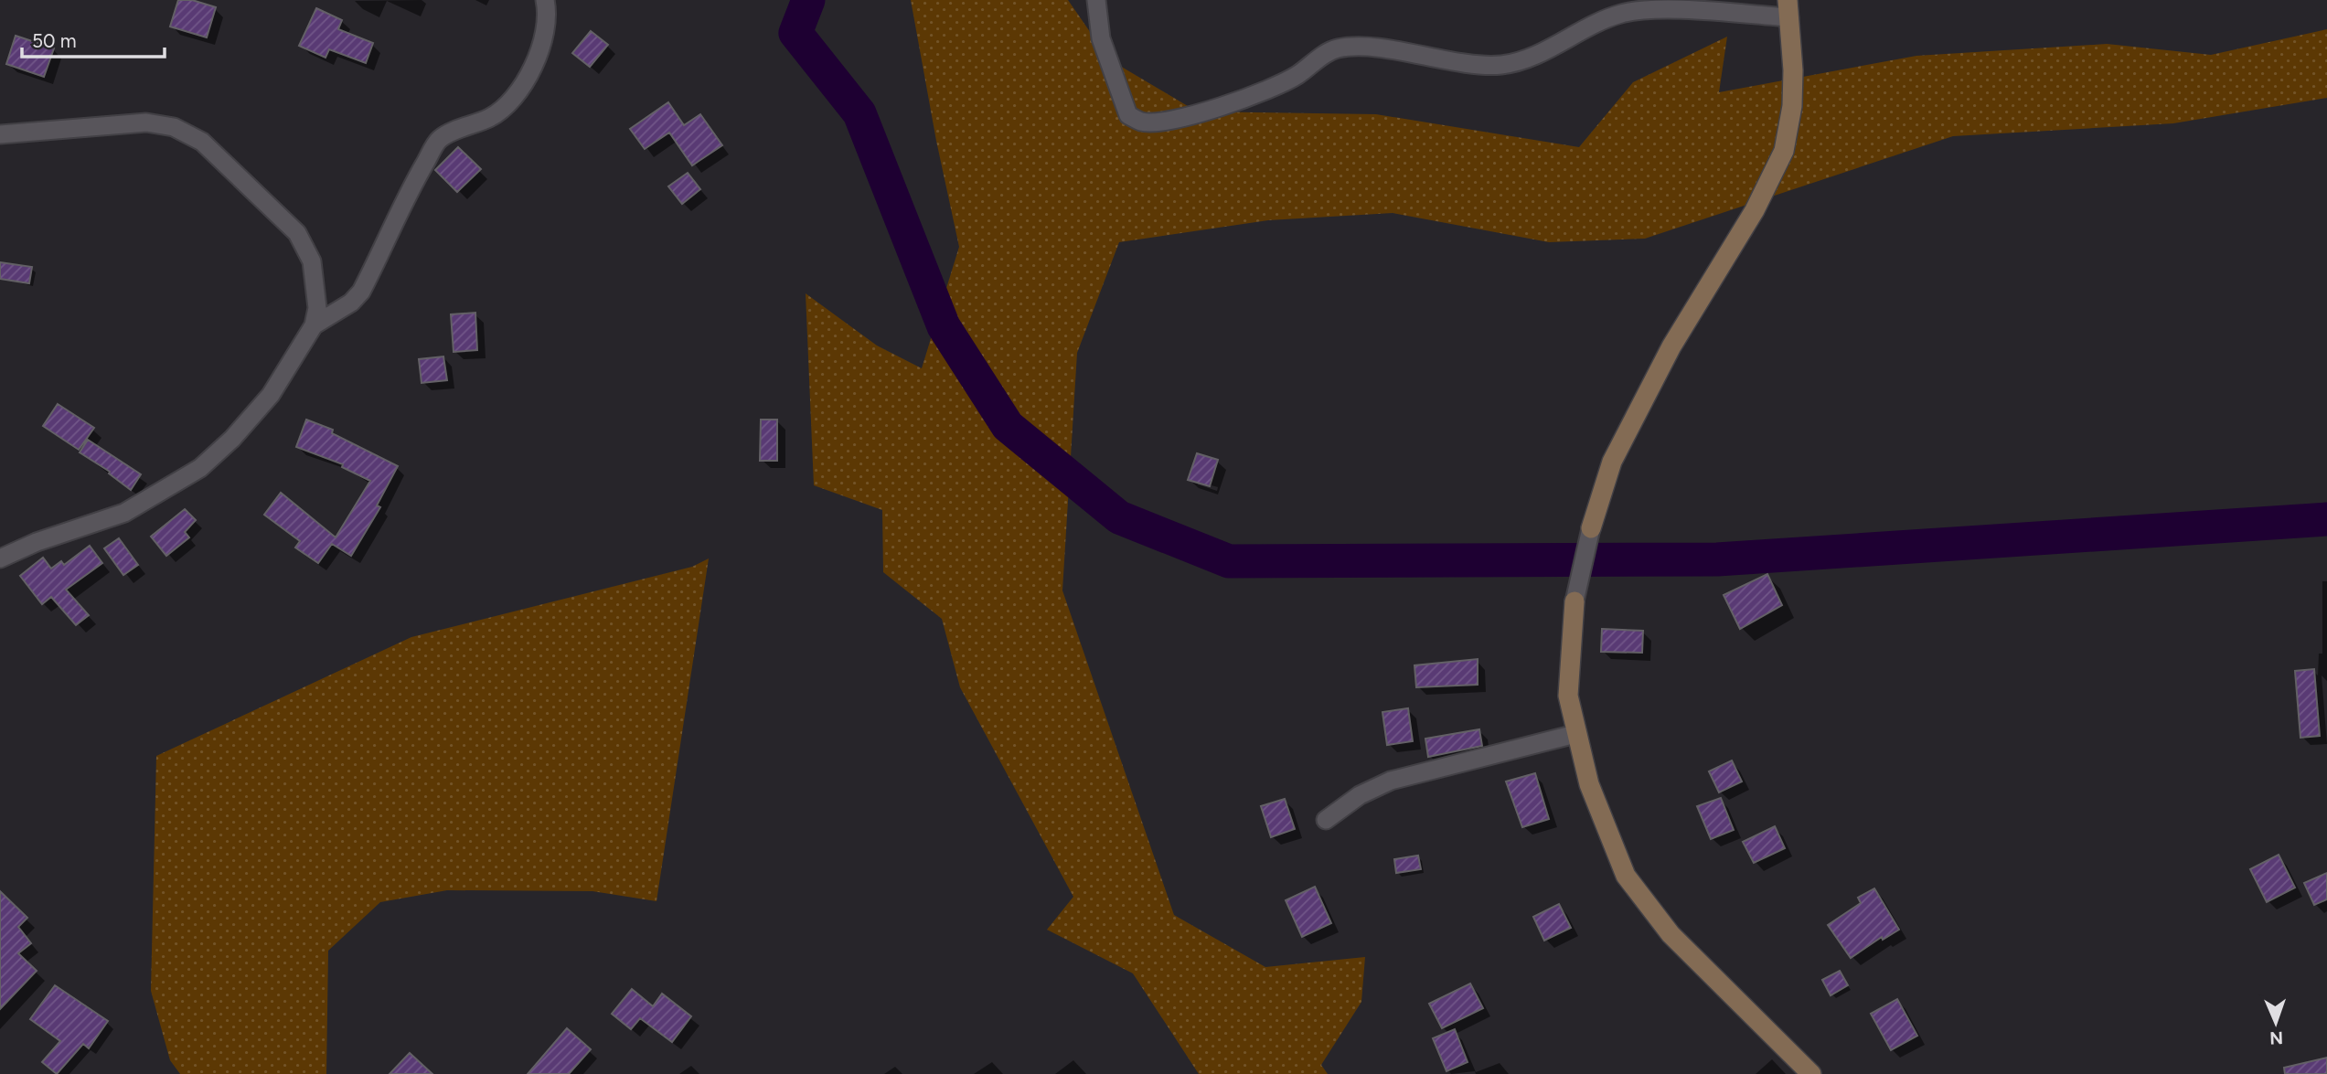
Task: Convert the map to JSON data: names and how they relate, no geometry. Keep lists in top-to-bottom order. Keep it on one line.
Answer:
{"scale_bar":"50 m","north":"bottom"}
